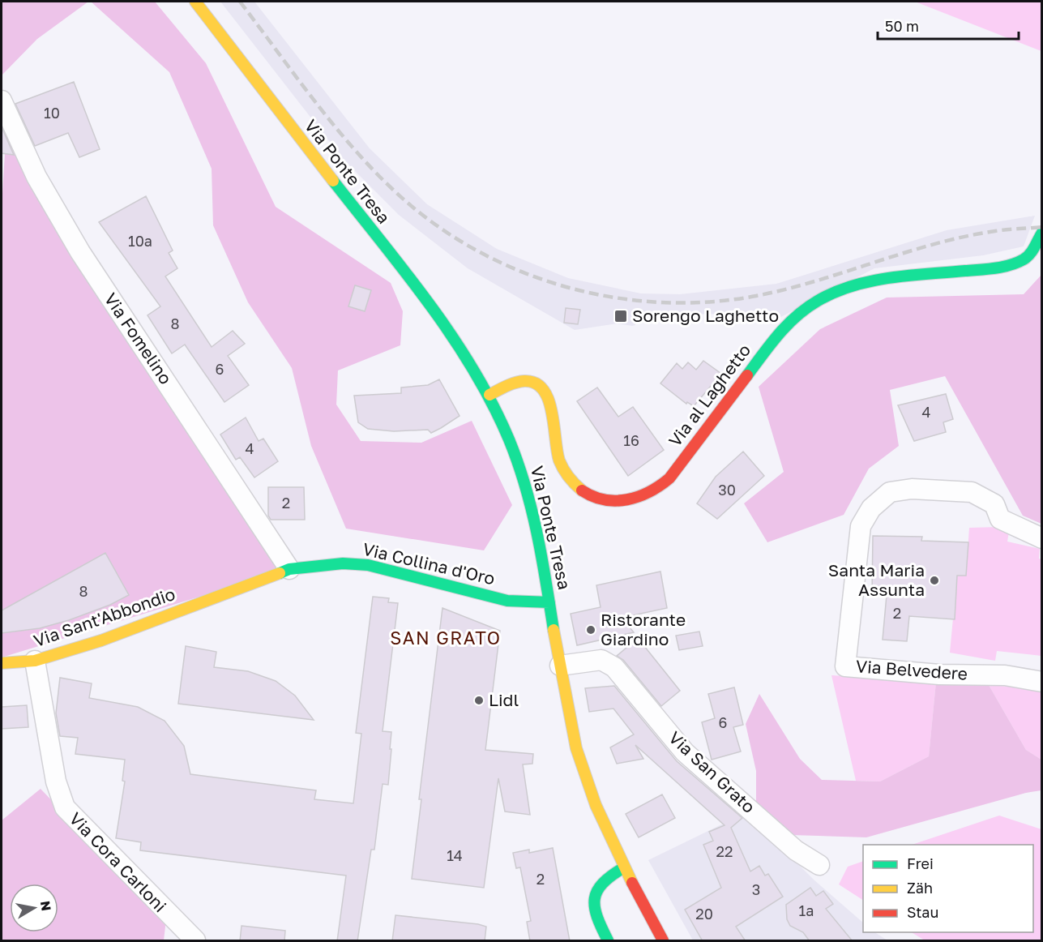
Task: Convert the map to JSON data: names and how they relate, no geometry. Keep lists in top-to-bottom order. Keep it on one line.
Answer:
{"streets":{"street":["Via Ponte Tresa","Via Fomelino","Via al Laghetto","Via Collina d'Oro","Via Sant'Abbondio","Via Belvedere","Via San Grato","Via Cora Carloni"]},"crossings":[["Via Ponte Tresa","Via al Laghetto"],["Via Ponte Tresa","Via Collina d'Oro"],["Via Ponte Tresa","Via San Grato"],["Via Fomelino","Via Collina d'Oro"],["Via Collina d'Oro","Via Sant'Abbondio"],["Via Sant'Abbondio","Via Cora Carloni"]],"districts":["SAN GRATO"],"places":{"transit":["Sorengo Laghetto"],"other":["Santa Maria Assunta","Ristorante Giardino","Lidl"]},"house_numbers":["10","10a","8","6","4","16","4","30","2","8","2","6","22","14","2","3","1a","20"],"legend":["Frei","Zäh","Stau"],"scale_bar":"50 m","north":"right"}
